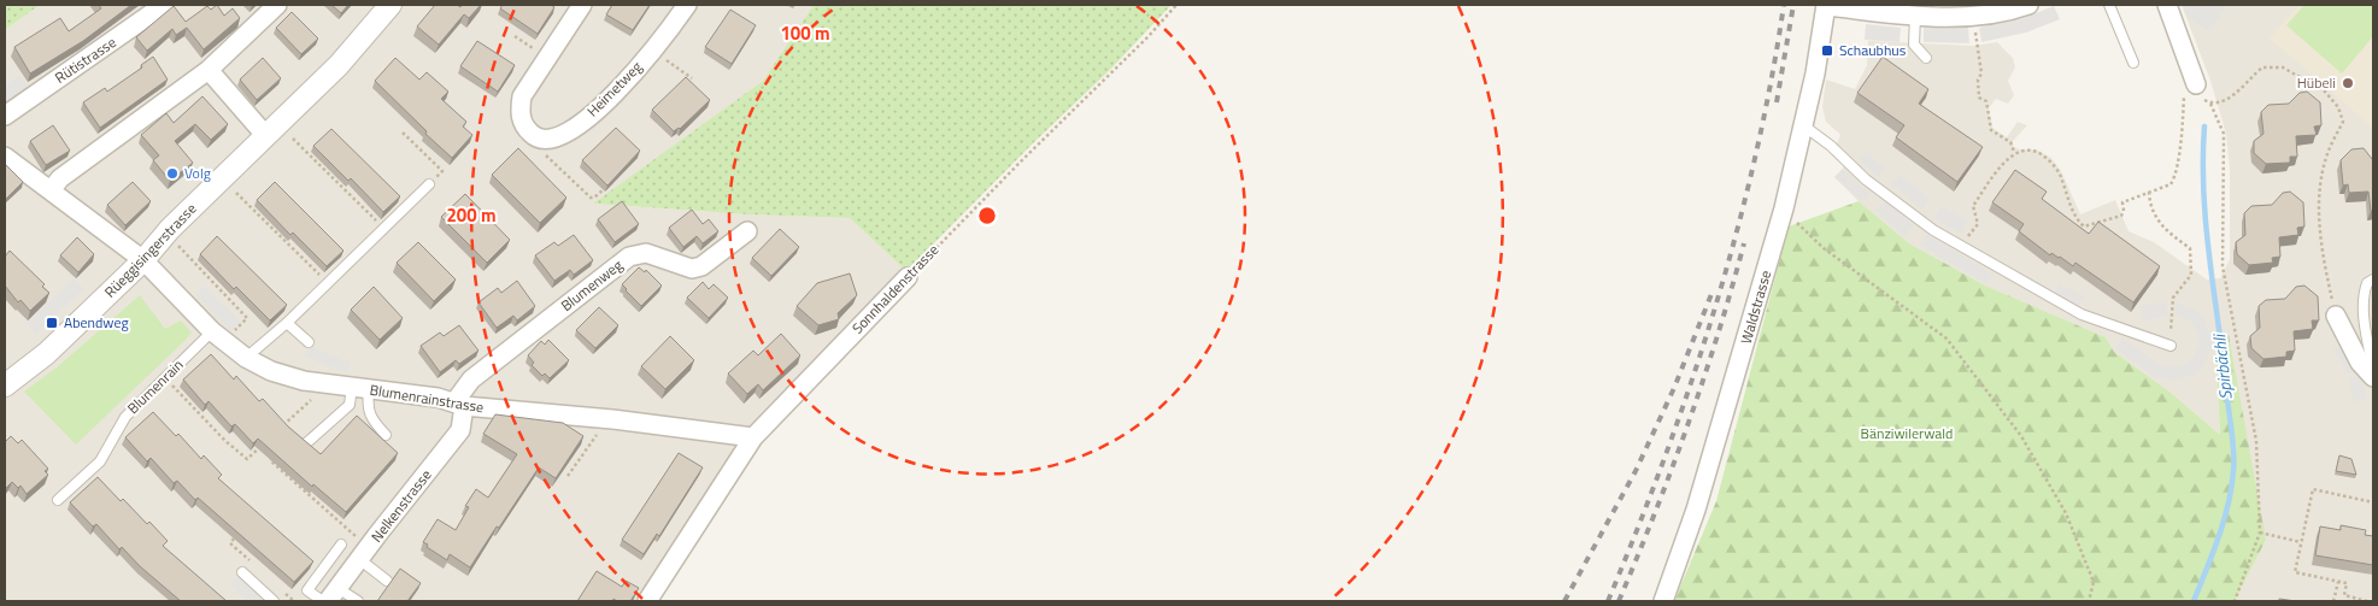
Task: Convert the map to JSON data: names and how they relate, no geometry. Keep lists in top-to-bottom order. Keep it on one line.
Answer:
{"streets":{"street":["Rütistrasse","Heimetweg","Rüeggisingerstrasse","Blumenweg","Sonnhaldenstrasse","Waldstrasse","Blumenrainstrasse","Nelkenstrasse"],"lane":["Blumenrain"]},"crossings":[["Rüeggisingerstrasse","Blumenrainstrasse"],["Blumenweg","Blumenrainstrasse"],["Blumenweg","Nelkenstrasse"],["Sonnhaldenstrasse","Blumenrainstrasse"],["Blumenrain","Blumenrainstrasse"],["Blumenrainstrasse","Nelkenstrasse"]],"water":["Spirbächli"],"parks":["Bänziwilerwald"],"places":{"transit":["Schaubhus","Abendweg"],"other":["Hübeli","Volg"]},"rings":["100 m","200 m"]}
